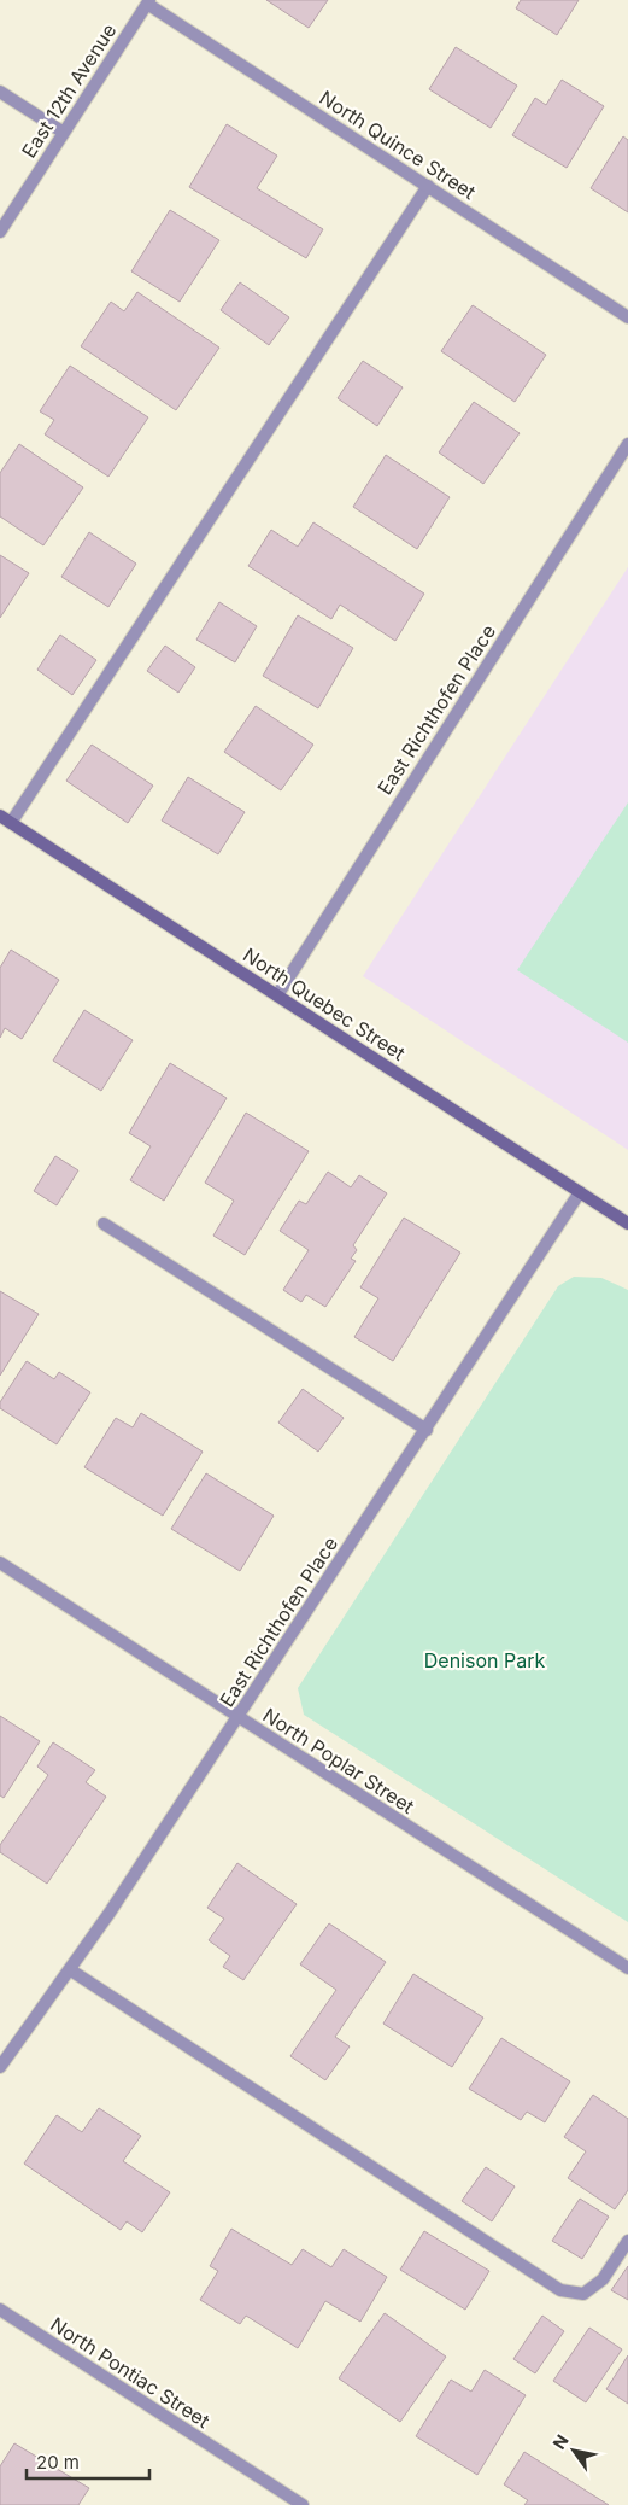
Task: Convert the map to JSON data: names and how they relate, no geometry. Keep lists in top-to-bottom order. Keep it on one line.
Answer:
{"streets":{"main road":["North Quebec Street"],"street":["East 12th Avenue","North Quince Street","East Richthofen Place","North Poplar Street","North Pontiac Street"]},"crossings":[["East 12th Avenue","North Quince Street"],["East Richthofen Place","North Quebec Street"],["East Richthofen Place","North Poplar Street"]],"parks":["Denison Park"],"scale_bar":"20 m","north":"top left"}
